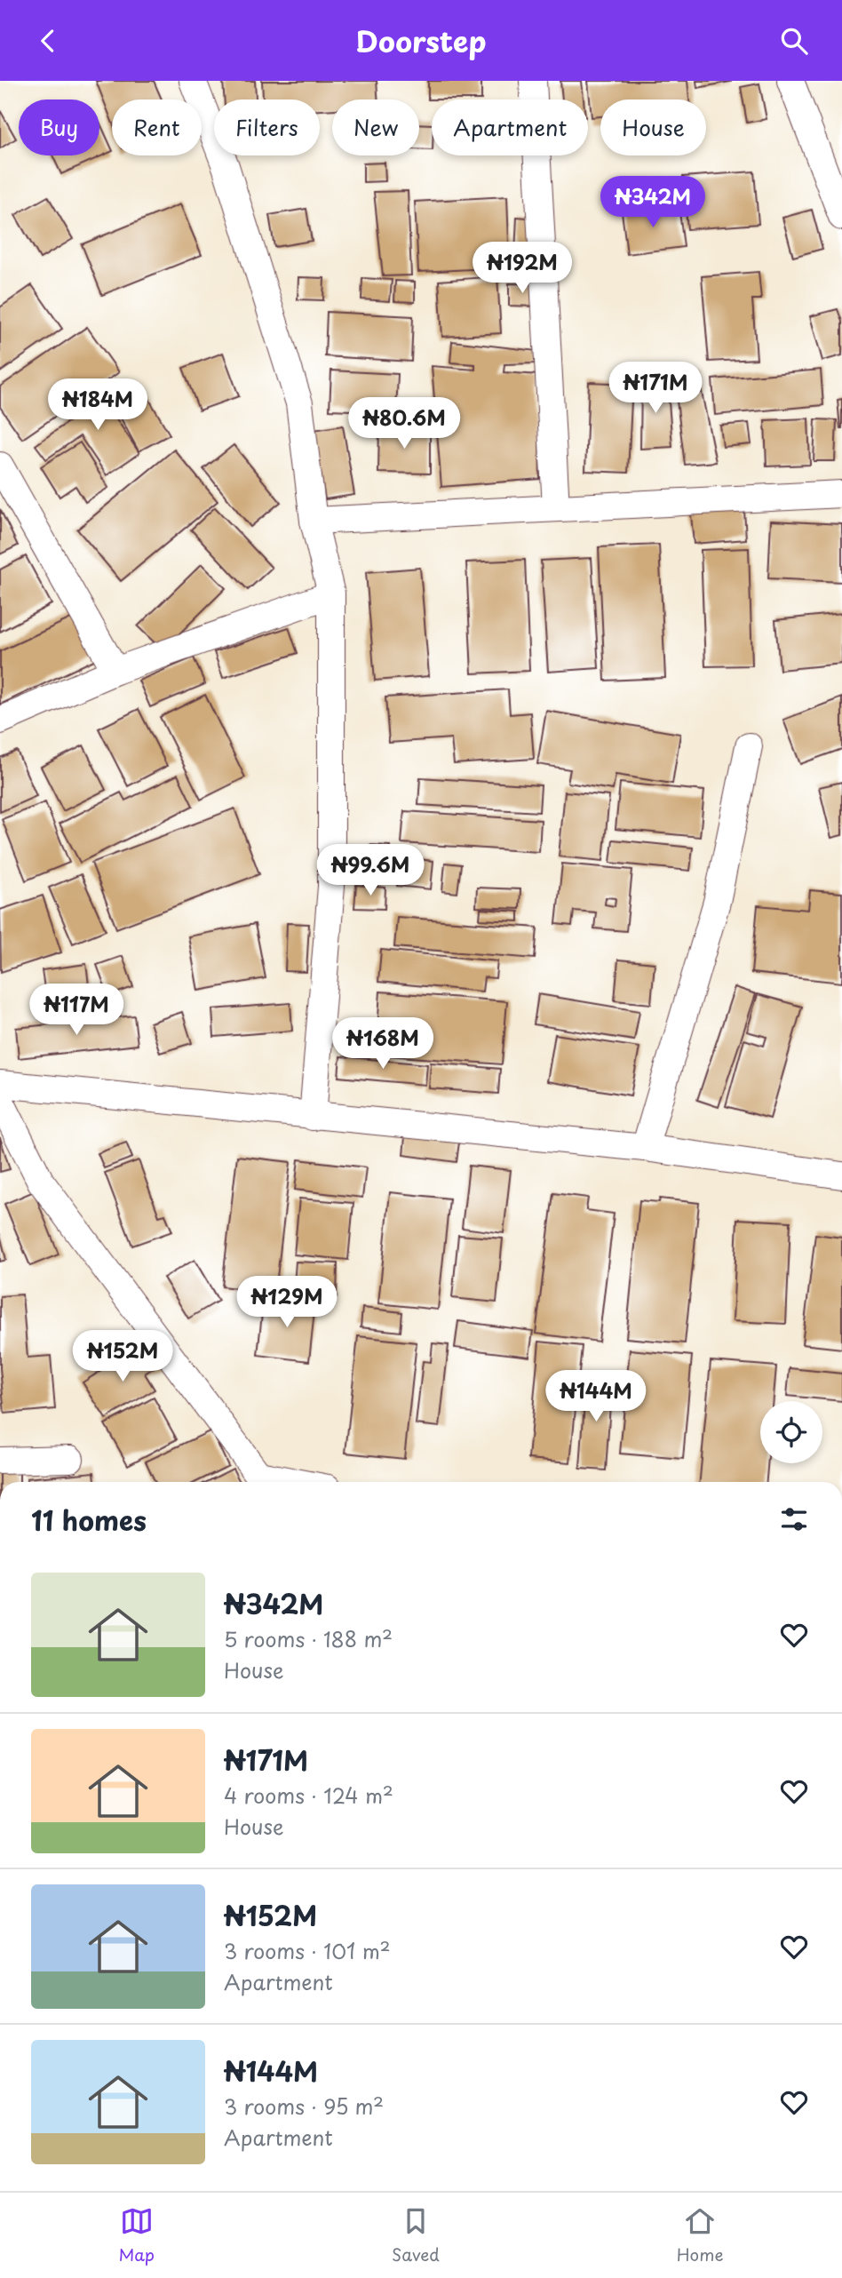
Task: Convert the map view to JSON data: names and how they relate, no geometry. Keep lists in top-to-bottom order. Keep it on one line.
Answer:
{"page":{"header":"Doorstep","chip":["Buy","Rent","Filters","New","Apartment","House"],"price":["₦342M","₦192M","₦171M","₦184M","₦80.6M","₦99.6M","₦117M","₦168M","₦129M","₦152M","₦144M"],"heading":"11 homes","list":[{"name":"₦342M","note":"5 rooms · 188 m² · House"},{"name":"₦171M","note":"4 rooms · 124 m² · House"},{"name":"₦152M","note":"3 rooms · 101 m² · Apartment"},{"name":"₦144M","note":"3 rooms · 95 m² · Apartment"}],"tabs":["Map","Saved","Home"]}}
